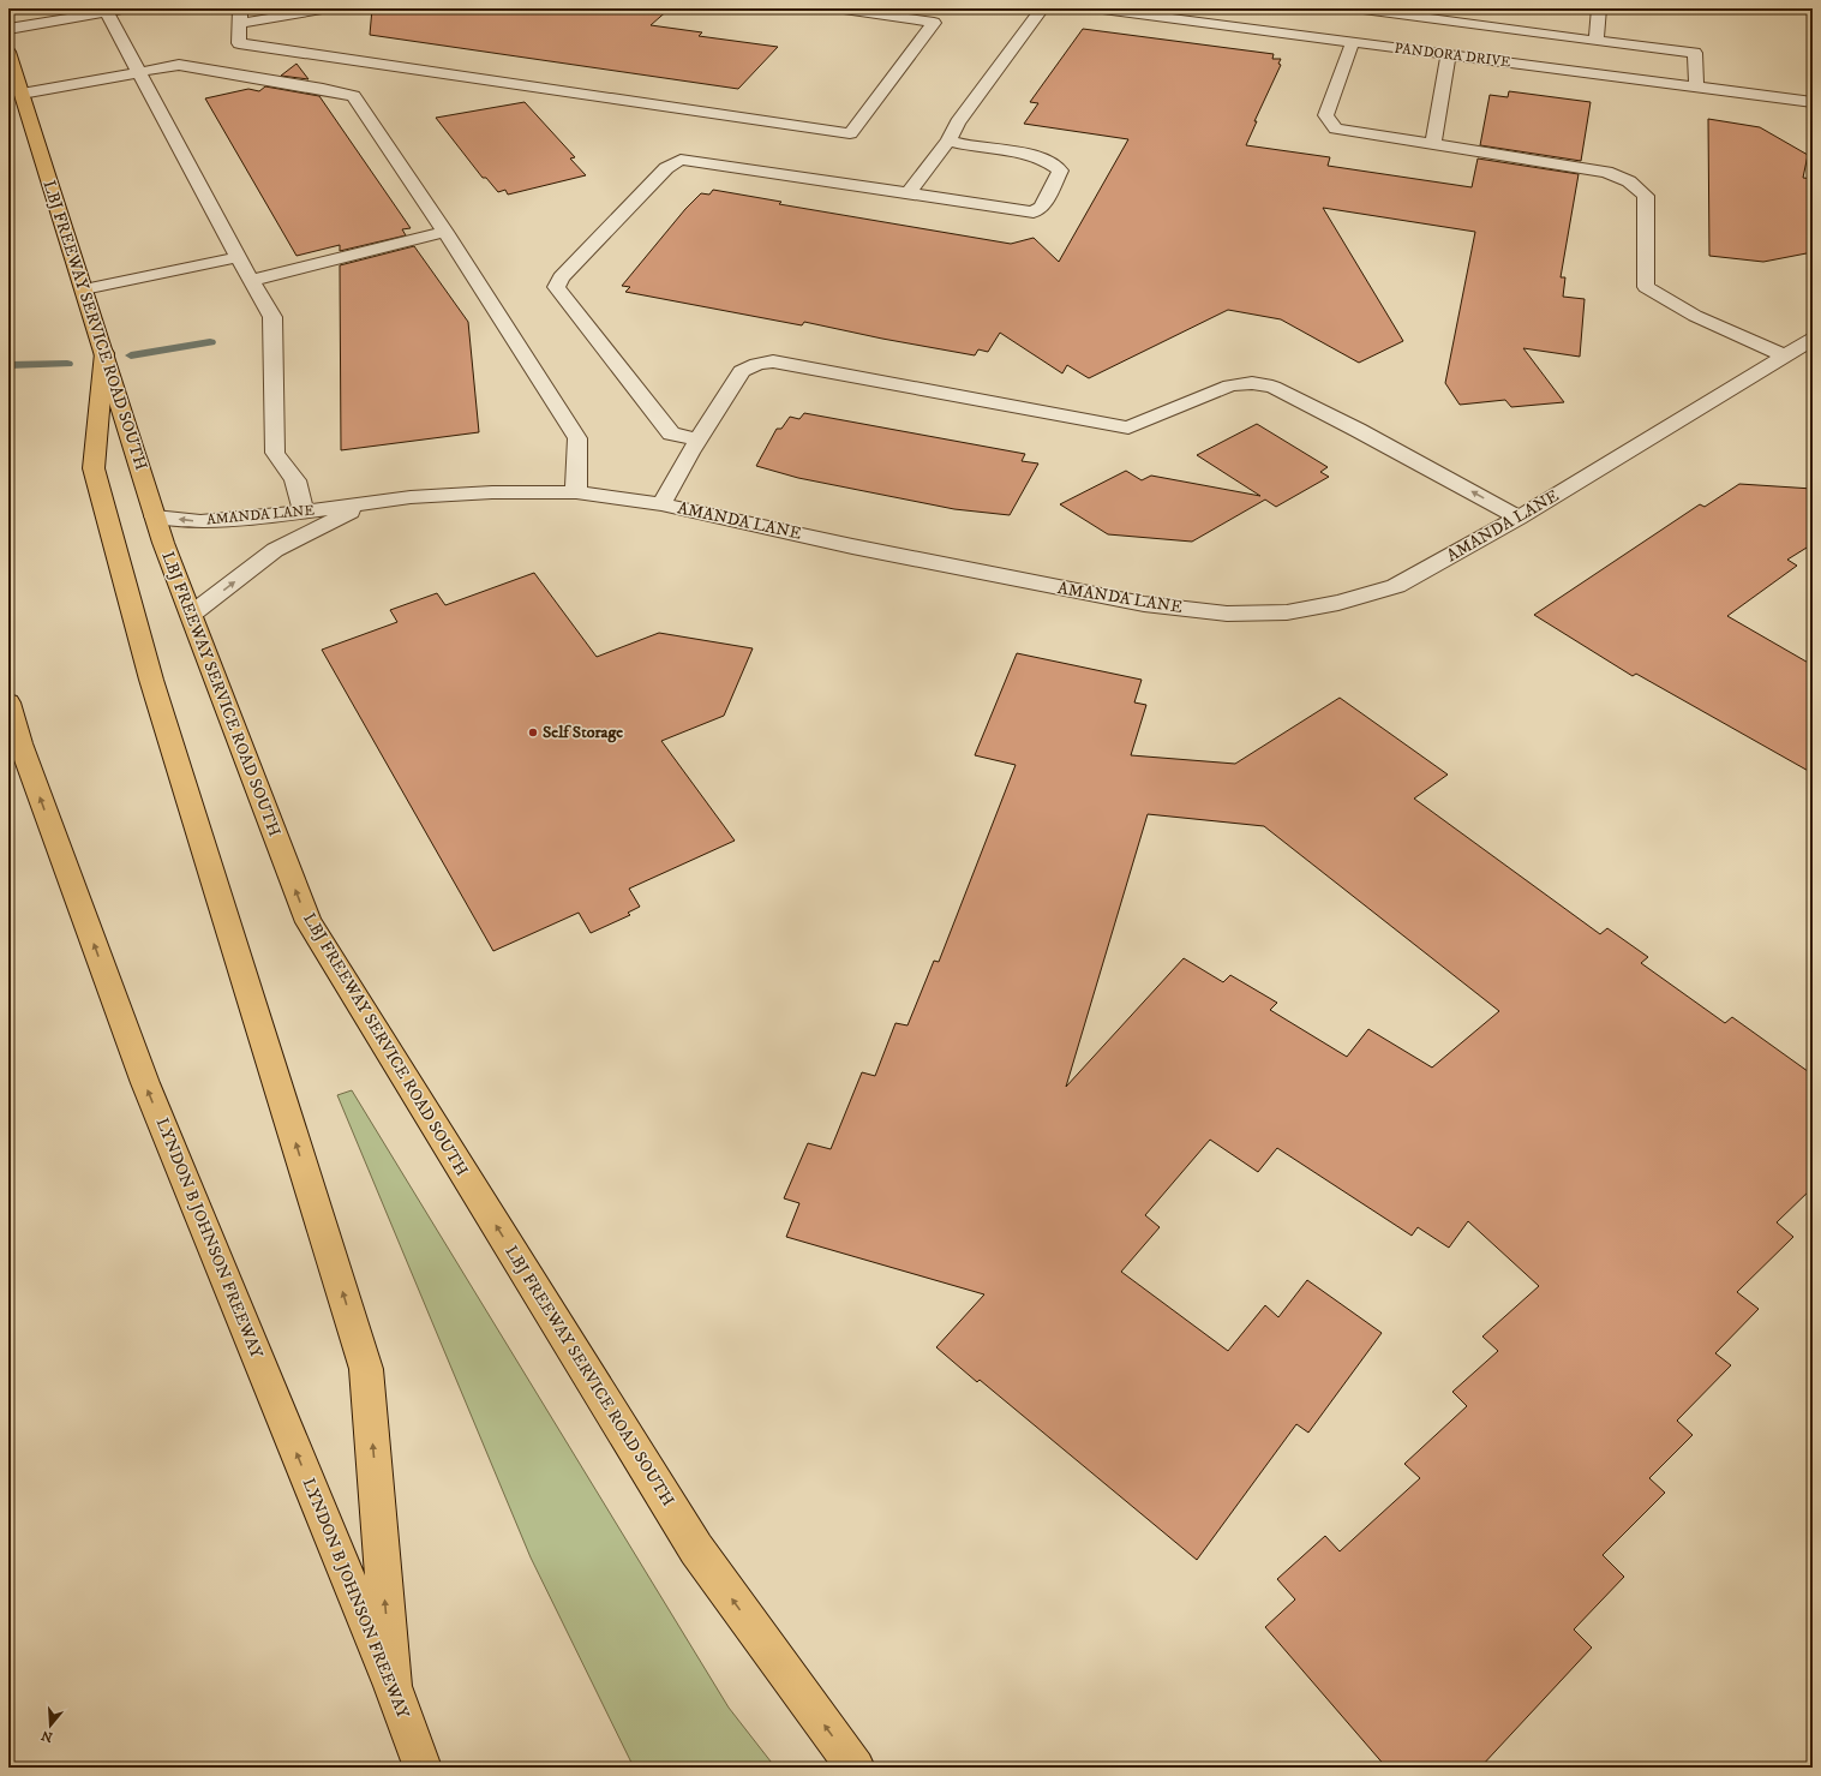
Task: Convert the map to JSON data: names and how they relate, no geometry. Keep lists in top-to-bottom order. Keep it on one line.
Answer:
{"streets":{"main road":["LBJ FREEWAY SERVICE ROAD SOUTH","LYNDON B JOHNSON FREEWAY"],"street":["PANDORA DRIVE","AMANDA LANE"]},"crossings":[["LBJ FREEWAY SERVICE ROAD SOUTH","AMANDA LANE"]],"places":["Self Storage"],"north":"bottom"}
